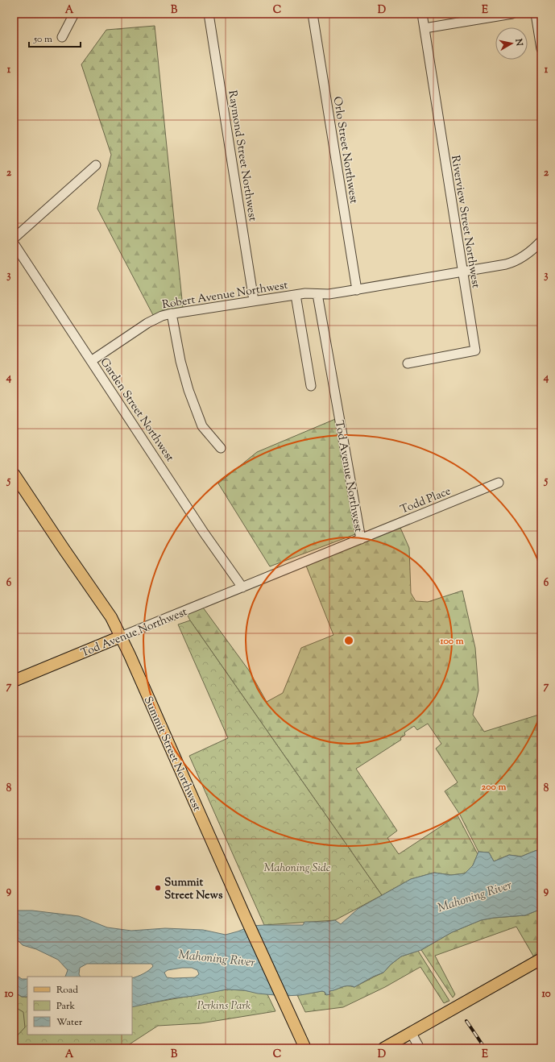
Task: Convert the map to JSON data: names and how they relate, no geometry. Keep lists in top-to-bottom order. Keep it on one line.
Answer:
{"streets":{"main road":["Tod Avenue Northwest","Summit Street Northwest"],"street":["Orlo Street Northwest","Raymond Street Northwest","Riverview Street Northwest","Robert Avenue Northwest","Garden Street Northwest","Todd Place"]},"crossings":[["Raymond Street Northwest","Robert Avenue Northwest"],["Robert Avenue Northwest","Garden Street Northwest"],["Robert Avenue Northwest","Tod Avenue Northwest"],["Garden Street Northwest","Tod Avenue Northwest"],["Tod Avenue Northwest","Todd Place"],["Tod Avenue Northwest","Summit Street Northwest"]],"water":["Mahoning River"],"parks":["Mahoning Side","Perkins Park"],"places":["Summit Street News"],"legend":["Road","Park","Water"],"scale_bar":"50 m","north":"right","grid":{"columns":["A","B","C","D","E"],"rows":["1","2","3","4","5","6","7","8","9","10"]},"rings":["100 m","200 m"]}
